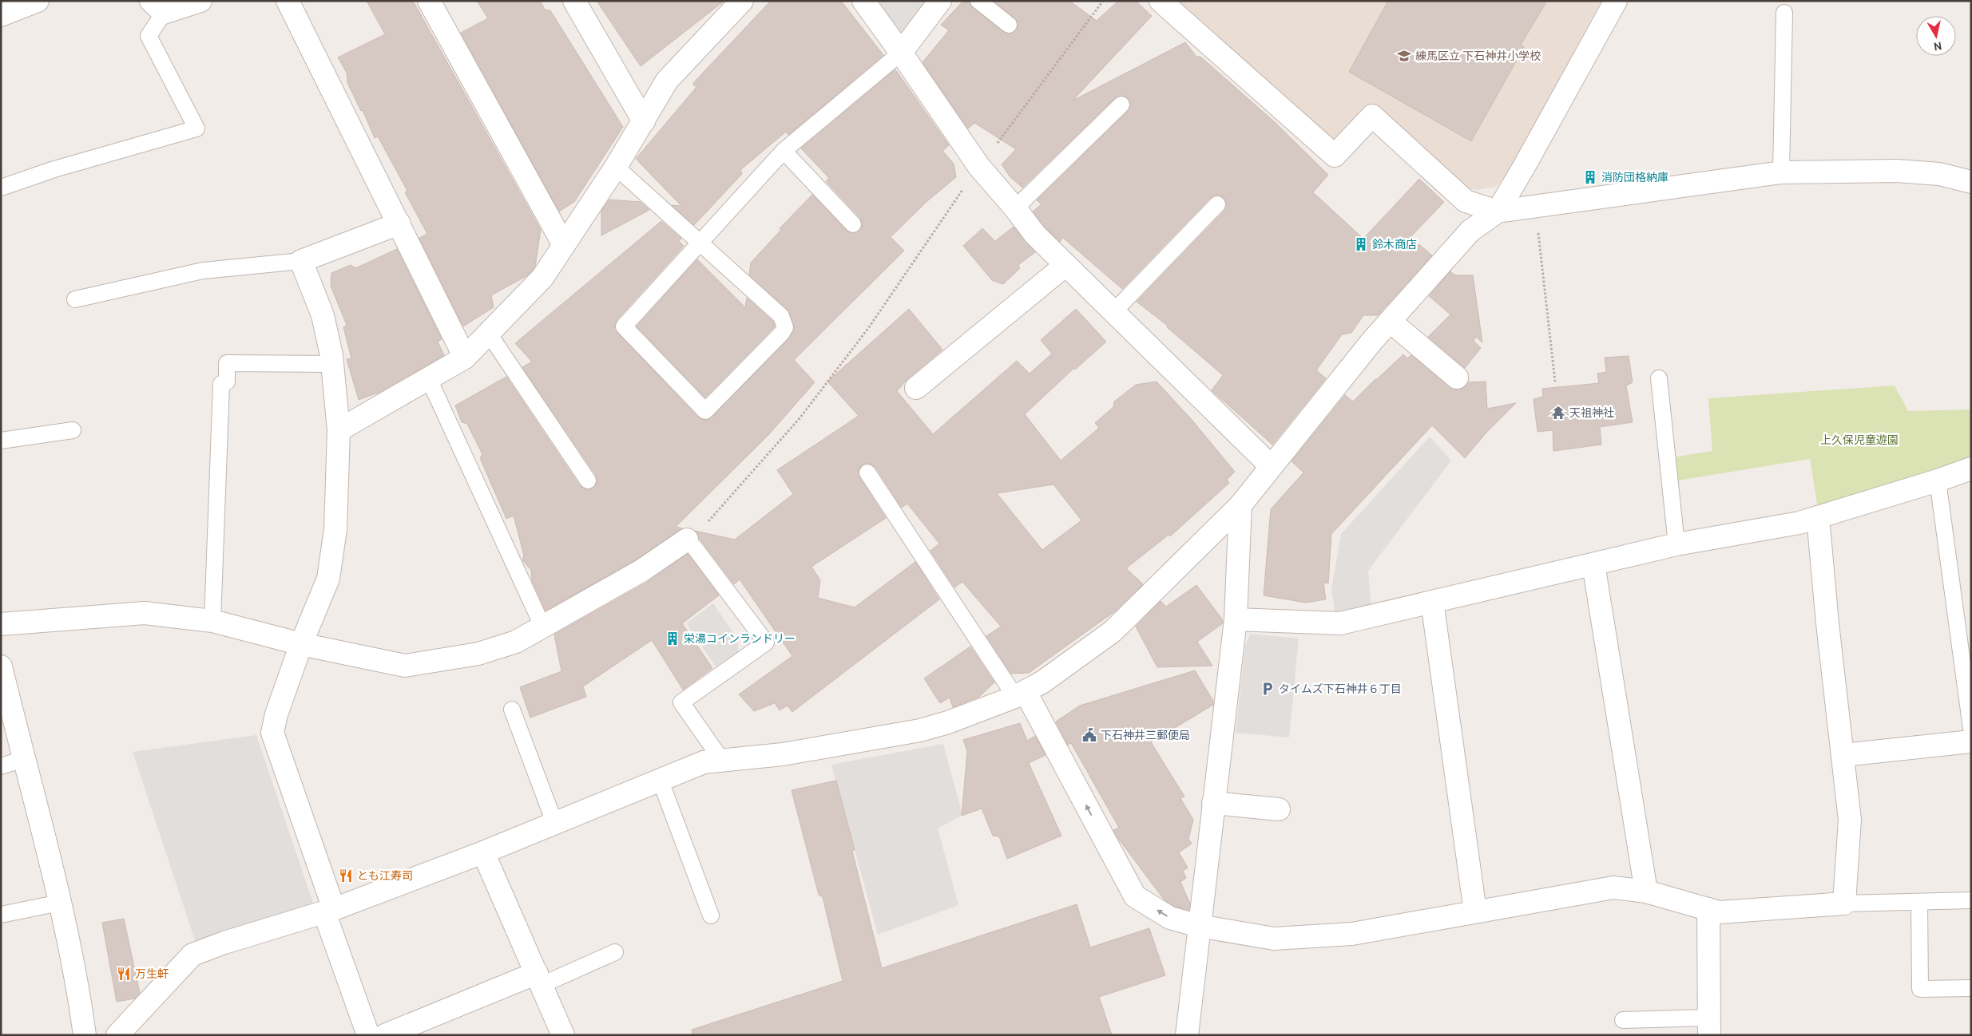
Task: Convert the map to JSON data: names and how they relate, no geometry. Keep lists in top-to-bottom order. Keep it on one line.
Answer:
{"parks":["上久保児童遊園"],"places":{"school or university":["練馬区立 下石神井小学校"],"building":["消防団格納庫","鈴木商店","栄湯コインランドリー"],"temple":["天祖神社"],"parking":["タイムズ下石神井６丁目"],"public building":["下石神井三郵便局"],"restaurant":["とも江寿司","万生軒"]},"north":"bottom"}
